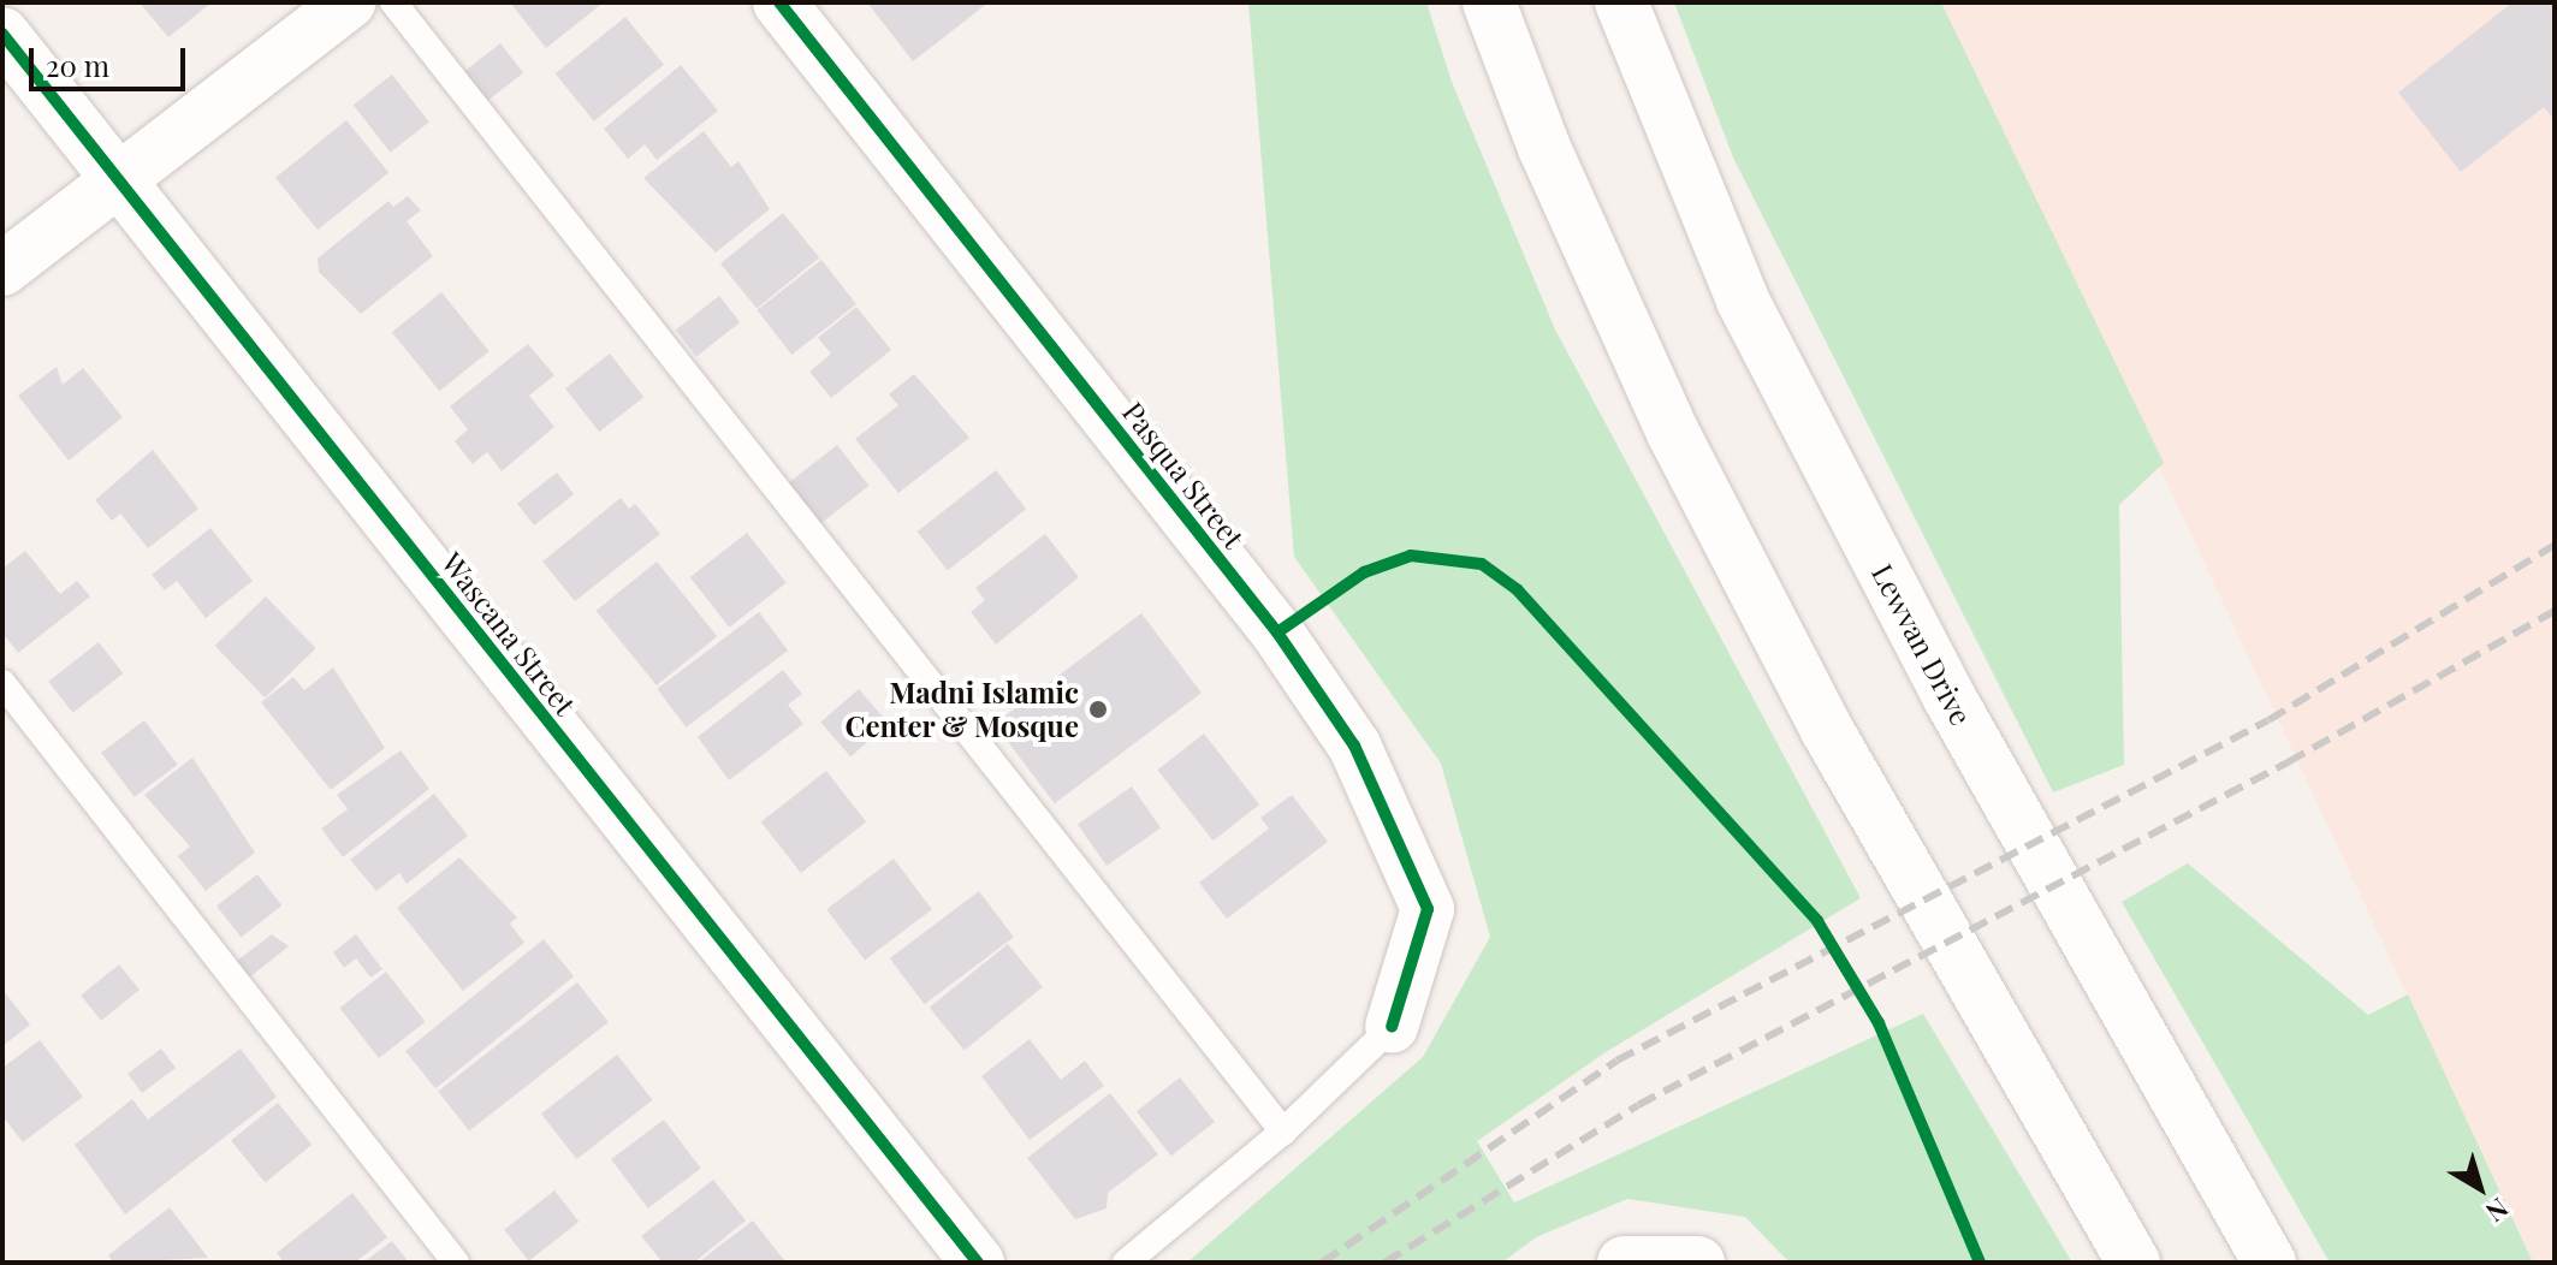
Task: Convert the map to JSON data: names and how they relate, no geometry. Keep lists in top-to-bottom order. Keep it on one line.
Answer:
{"streets":{"street":["Pasqua Street","Wascana Street","Lewvan Drive"]},"places":["Madni Islamic Center & Mosque"],"scale_bar":"20 m","north":"bottom right"}
